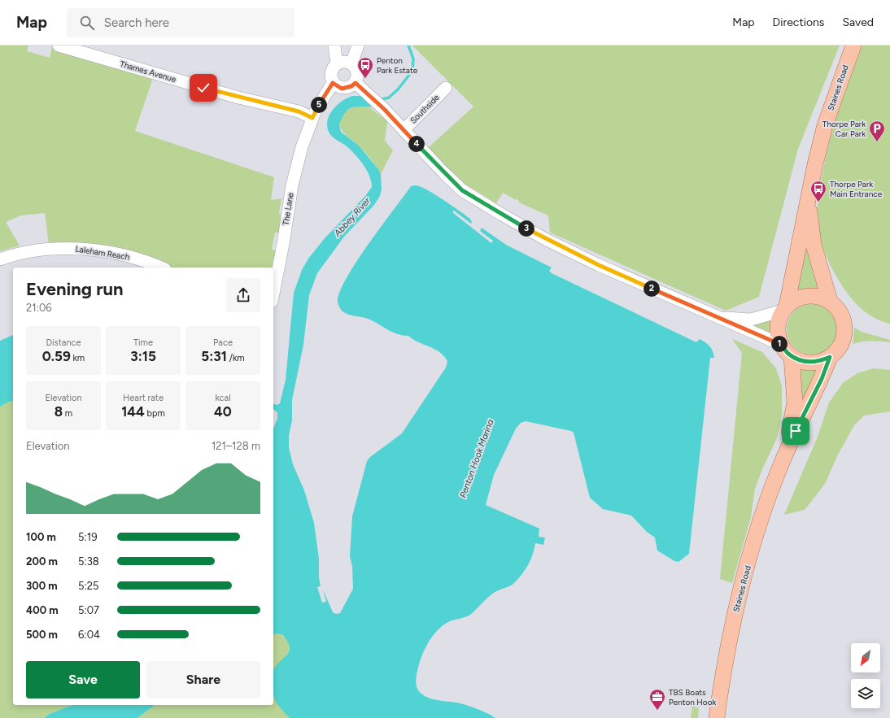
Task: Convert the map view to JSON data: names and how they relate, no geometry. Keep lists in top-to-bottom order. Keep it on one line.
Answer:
{"streets":{"main road":["Staines Road"],"street":["Thames Avenue","Southside","The Lane","Laleham Reach"]},"crossings":[["Thames Avenue","The Lane"]],"water":["Abbey River","Penton Hook Marina"],"places":{"bus stop":["Penton Park Estate","Thorpe Park Main Entrance"],"parking":["Thorpe Park Car Park"],"office":["TBS Boats Penton Hook"]},"north":"bottom left","page":{"header":"Map","search":"Search here","nav":["Map","Directions","Saved"],"pins":["5","4","3","2","1"],"heading":["Evening run","21:06"],"stats":[["Distance","0.59 km"],["Time","3:15"],["Pace","5:31 /km"],["Elevation","8 m"],["Heart rate","144 bpm"],["kcal","40"]],"chart":["Elevation","121–128 m"],"list":[{"name":"100 m","note":"5:19"},{"name":"200 m","note":"5:38"},{"name":"300 m","note":"5:25"},{"name":"400 m","note":"5:07"},{"name":"500 m","note":"6:04"}],"buttons":["Save","Share"]}}
